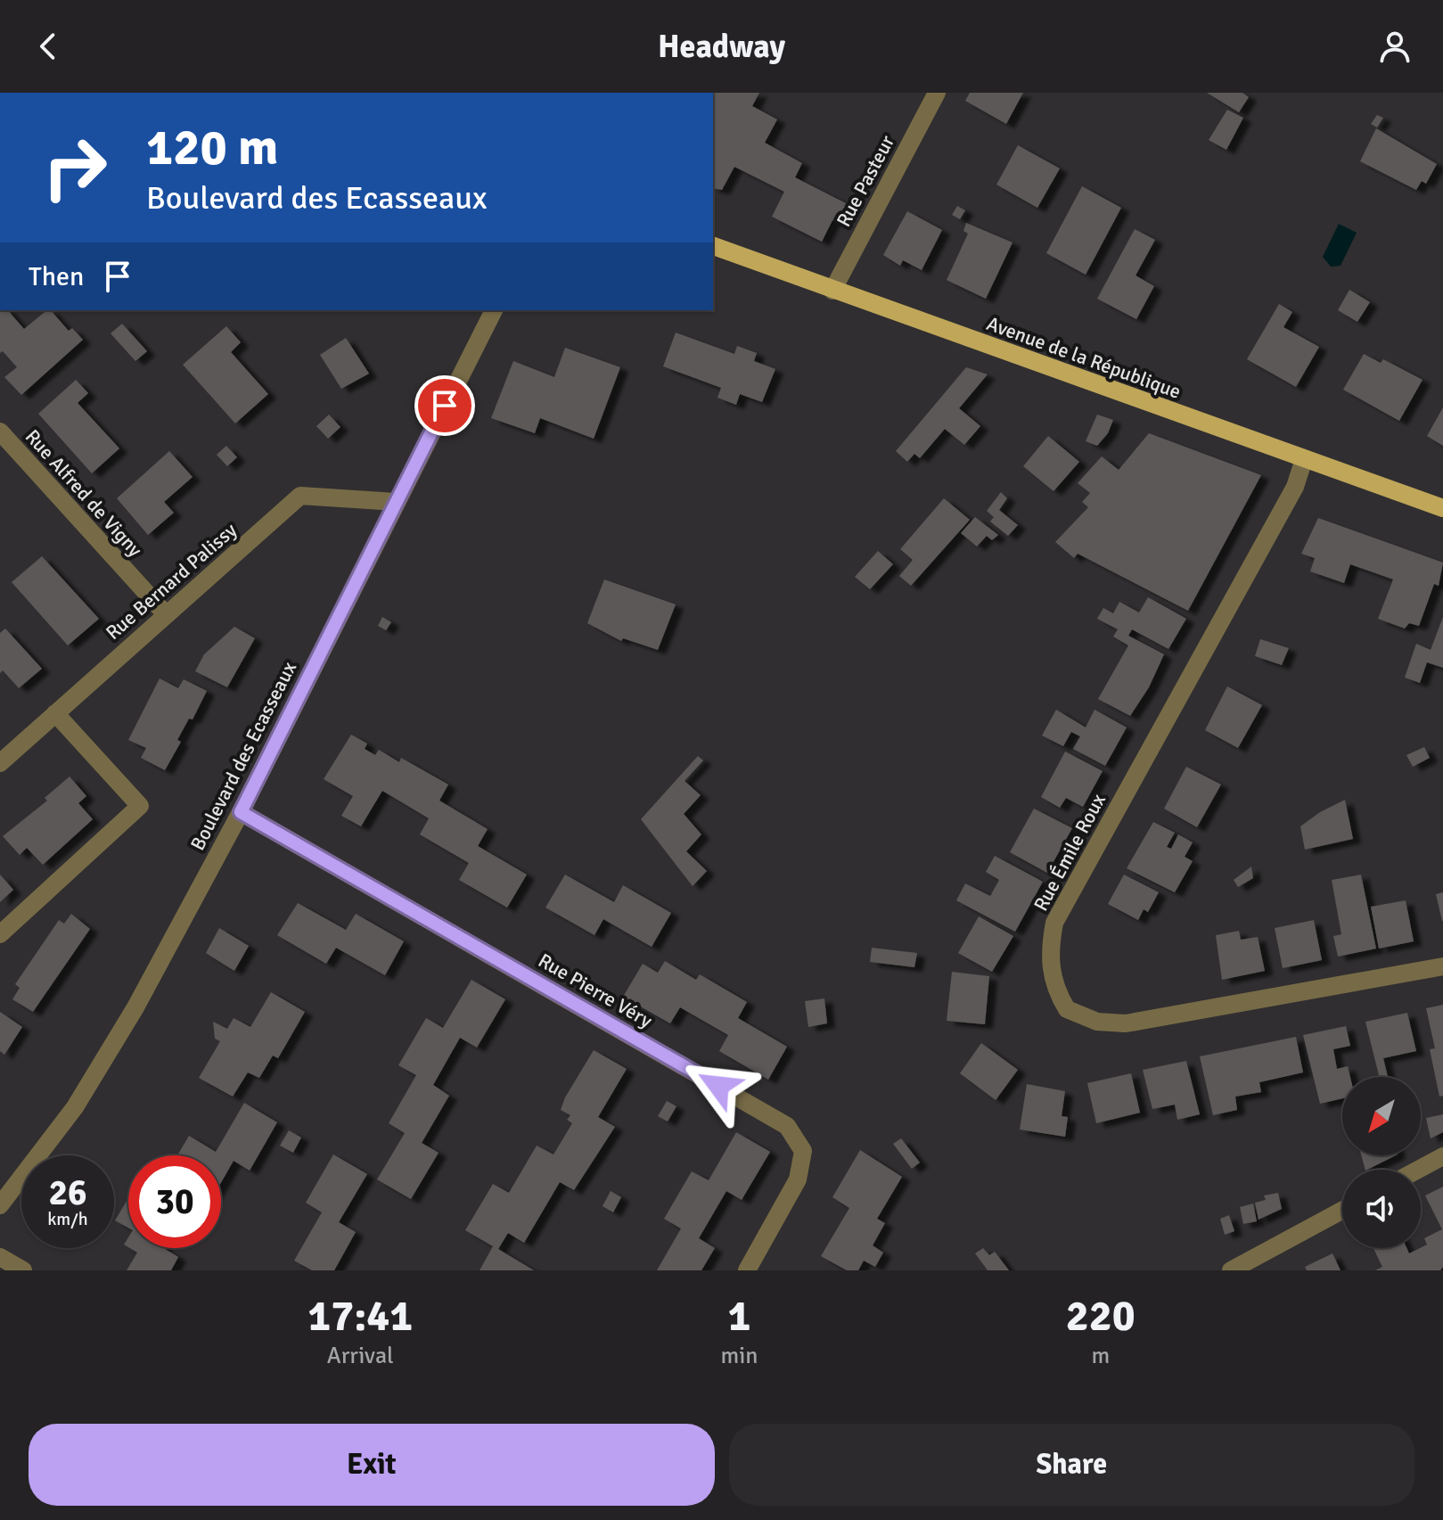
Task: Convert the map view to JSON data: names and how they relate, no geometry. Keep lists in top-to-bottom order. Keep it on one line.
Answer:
{"streets":{"main road":["Avenue de la République"],"street":["Rue Pasteur","Rue Alfred de Vigny","Rue Bernard Palissy","Boulevard des Ecasseaux","Rue Émile Roux","Rue Pierre Véry"]},"crossings":[["Rue Pasteur","Avenue de la République"],["Avenue de la République","Rue Émile Roux"],["Rue Alfred de Vigny","Rue Bernard Palissy"],["Rue Bernard Palissy","Boulevard des Ecasseaux"],["Boulevard des Ecasseaux","Rue Pierre Véry"]],"north":"bottom left","page":{"header":"Headway","turn":["120 m","Boulevard des Ecasseaux"],"then":"Then","speed":"26 km/h","limit":"30","eta":["17:41","Arrival","1","min","220","m"],"buttons":["Exit","Share"]}}
